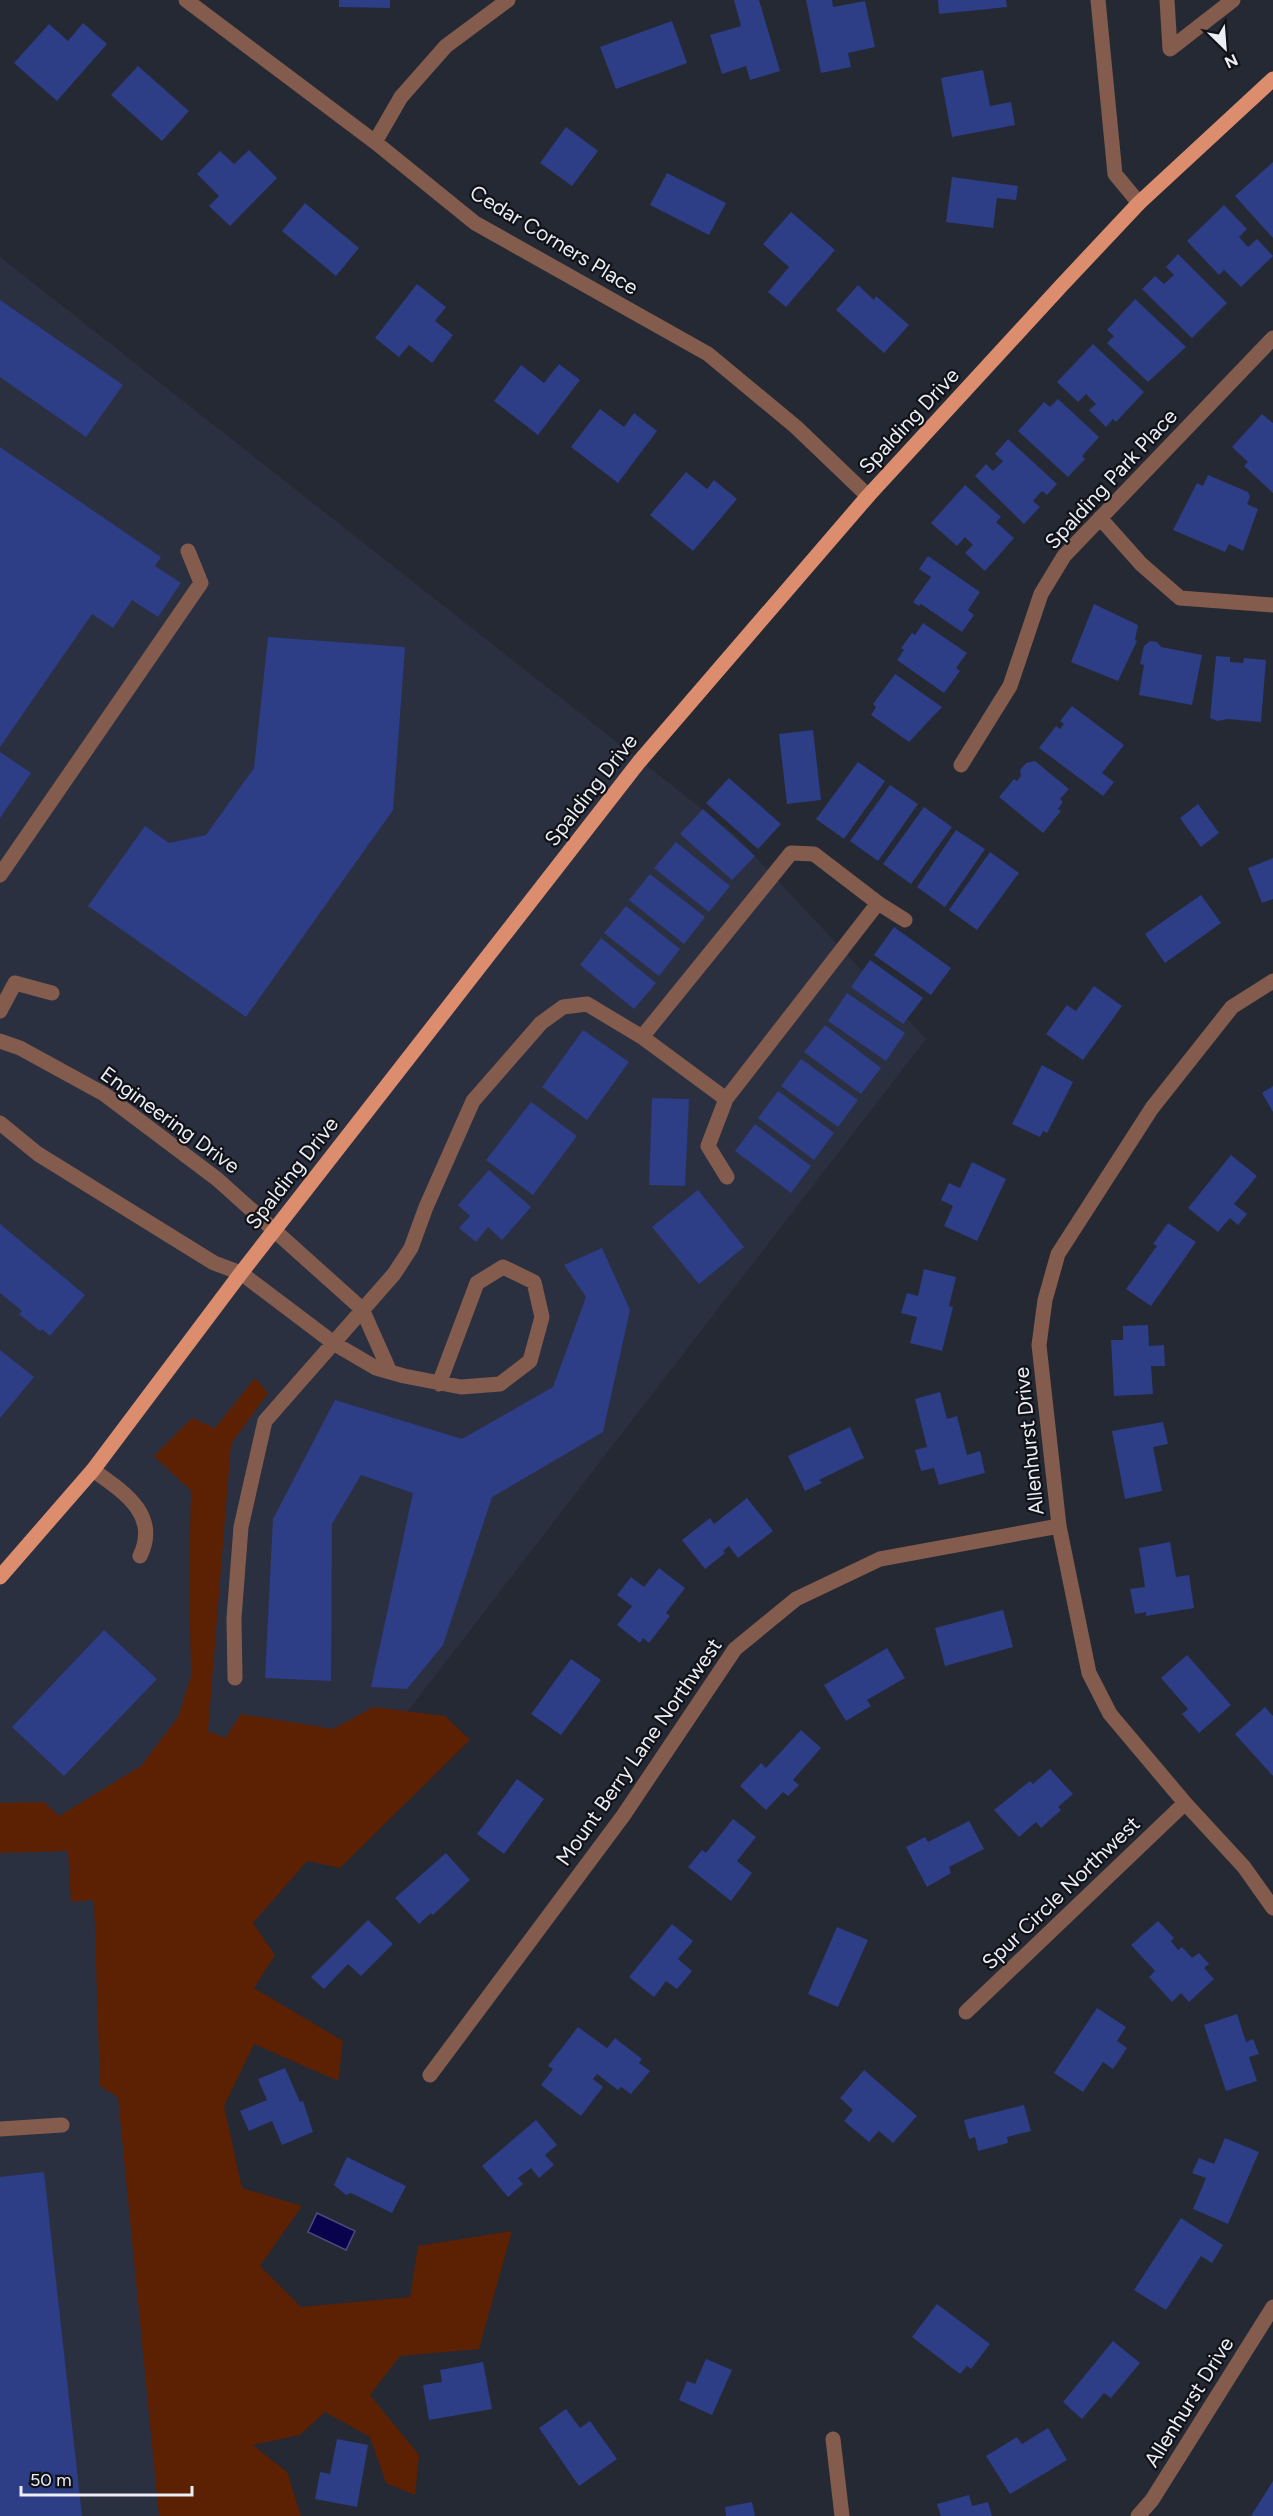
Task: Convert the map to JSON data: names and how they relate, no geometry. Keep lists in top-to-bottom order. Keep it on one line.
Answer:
{"streets":{"main road":["Spalding Drive"],"street":["Cedar Corners Place","Spalding Park Place","Engineering Drive","Allenhurst Drive","Mount Berry Lane Northwest","Spur Circle Northwest"]},"crossings":[["Cedar Corners Place","Spalding Drive"],["Spalding Drive","Engineering Drive"],["Allenhurst Drive","Mount Berry Lane Northwest"],["Allenhurst Drive","Spur Circle Northwest"]],"scale_bar":"50 m","north":"bottom right"}
